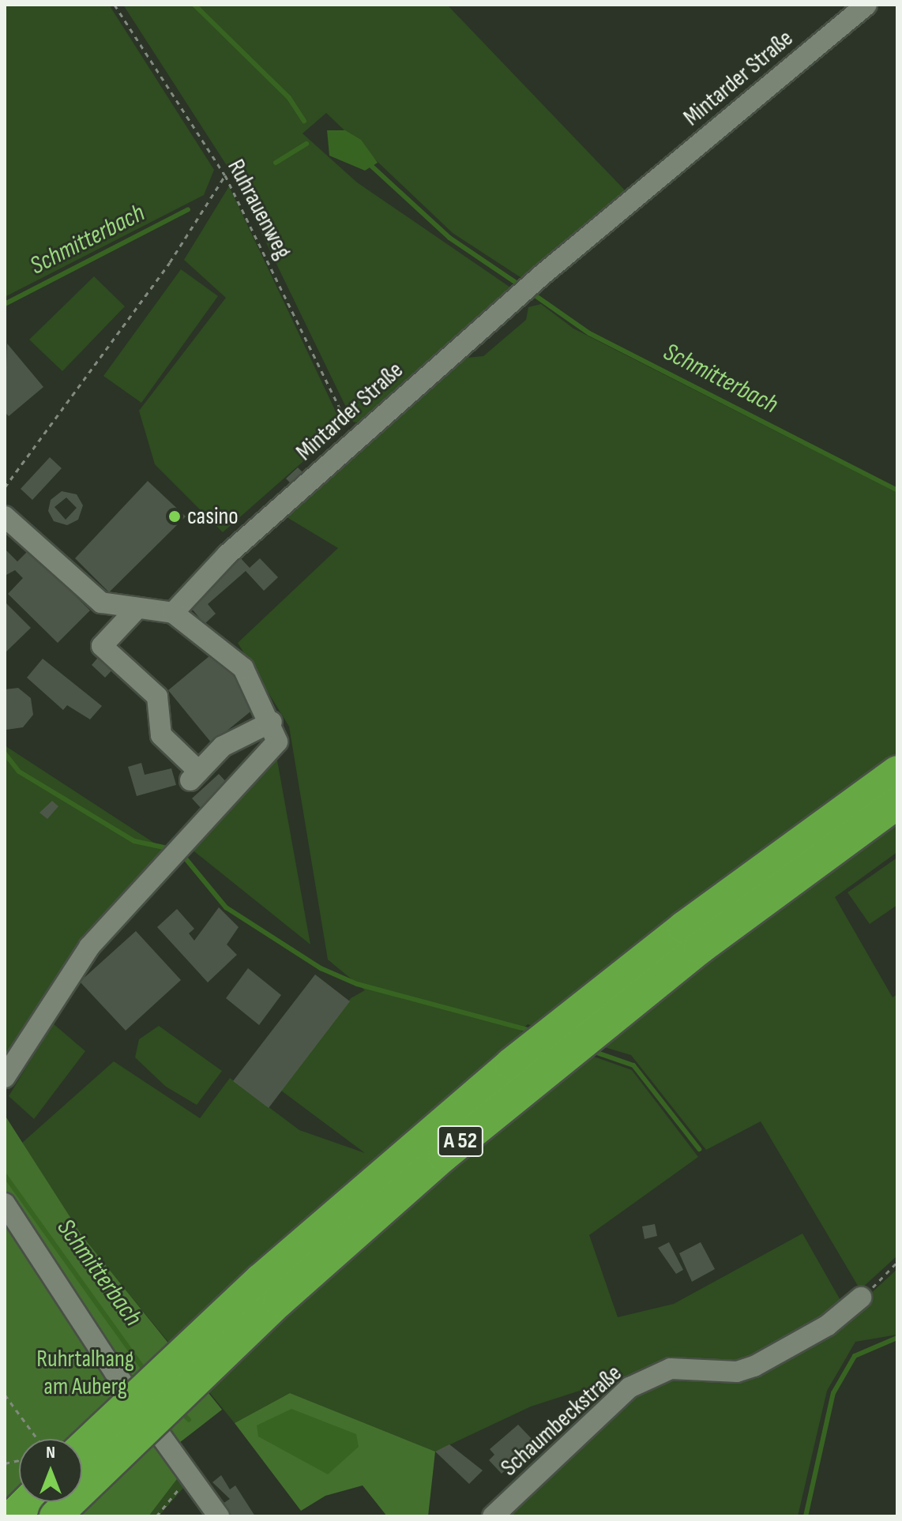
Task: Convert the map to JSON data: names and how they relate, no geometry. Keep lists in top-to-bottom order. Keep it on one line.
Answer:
{"streets":{"highway":["A 52"],"lane":["Mintarder Straße","Schaumbeckstraße"],"path":["Ruhrauenweg"]},"crossings":[["Mintarder Straße","Ruhrauenweg"]],"water":["Schmitterbach"],"parks":["Ruhrtalhang am Auberg"],"places":["casino"],"north":"top"}
